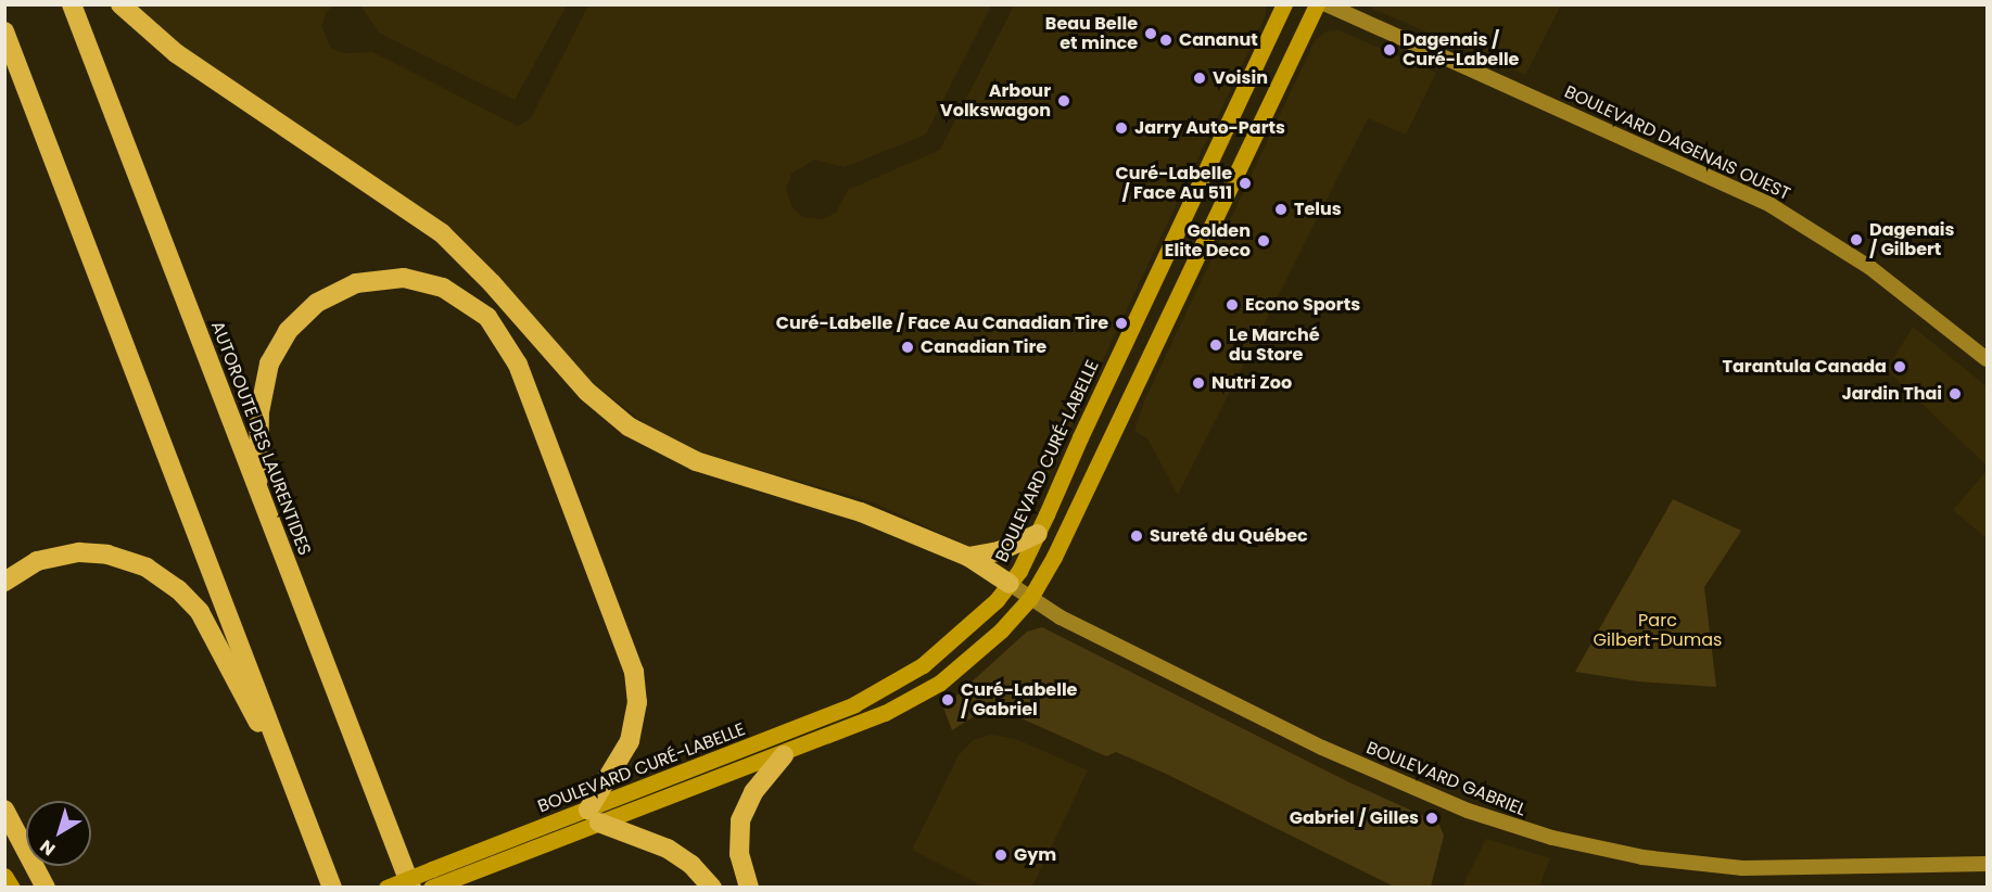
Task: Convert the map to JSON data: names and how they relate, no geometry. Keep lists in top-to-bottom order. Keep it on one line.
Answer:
{"streets":{"highway":["AUTOROUTE DES LAURENTIDES"],"main road":["BOULEVARD CURÉ-LABELLE"],"street":["BOULEVARD DAGENAIS OUEST","BOULEVARD GABRIEL"]},"crossings":[["BOULEVARD CURÉ-LABELLE","BOULEVARD GABRIEL"]],"parks":["Parc Gilbert-Dumas"],"places":["Beau Belle et mince","Cananut","Dagenais / Curé-Labelle","Voisin","Arbour Volkswagon","Jarry Auto-Parts","Curé-Labelle / Face Au 511","Telus","Dagenais / Gilbert","Golden Elite Deco","Econo Sports","Curé-Labelle / Face Au Canadian Tire","Le Marché du Store","Canadian Tire","Tarantula Canada","Nutri Zoo","Jardin Thai","Sureté du Québec","Curé-Labelle / Gabriel","Gabriel / Gilles","Gym"],"north":"bottom left"}
